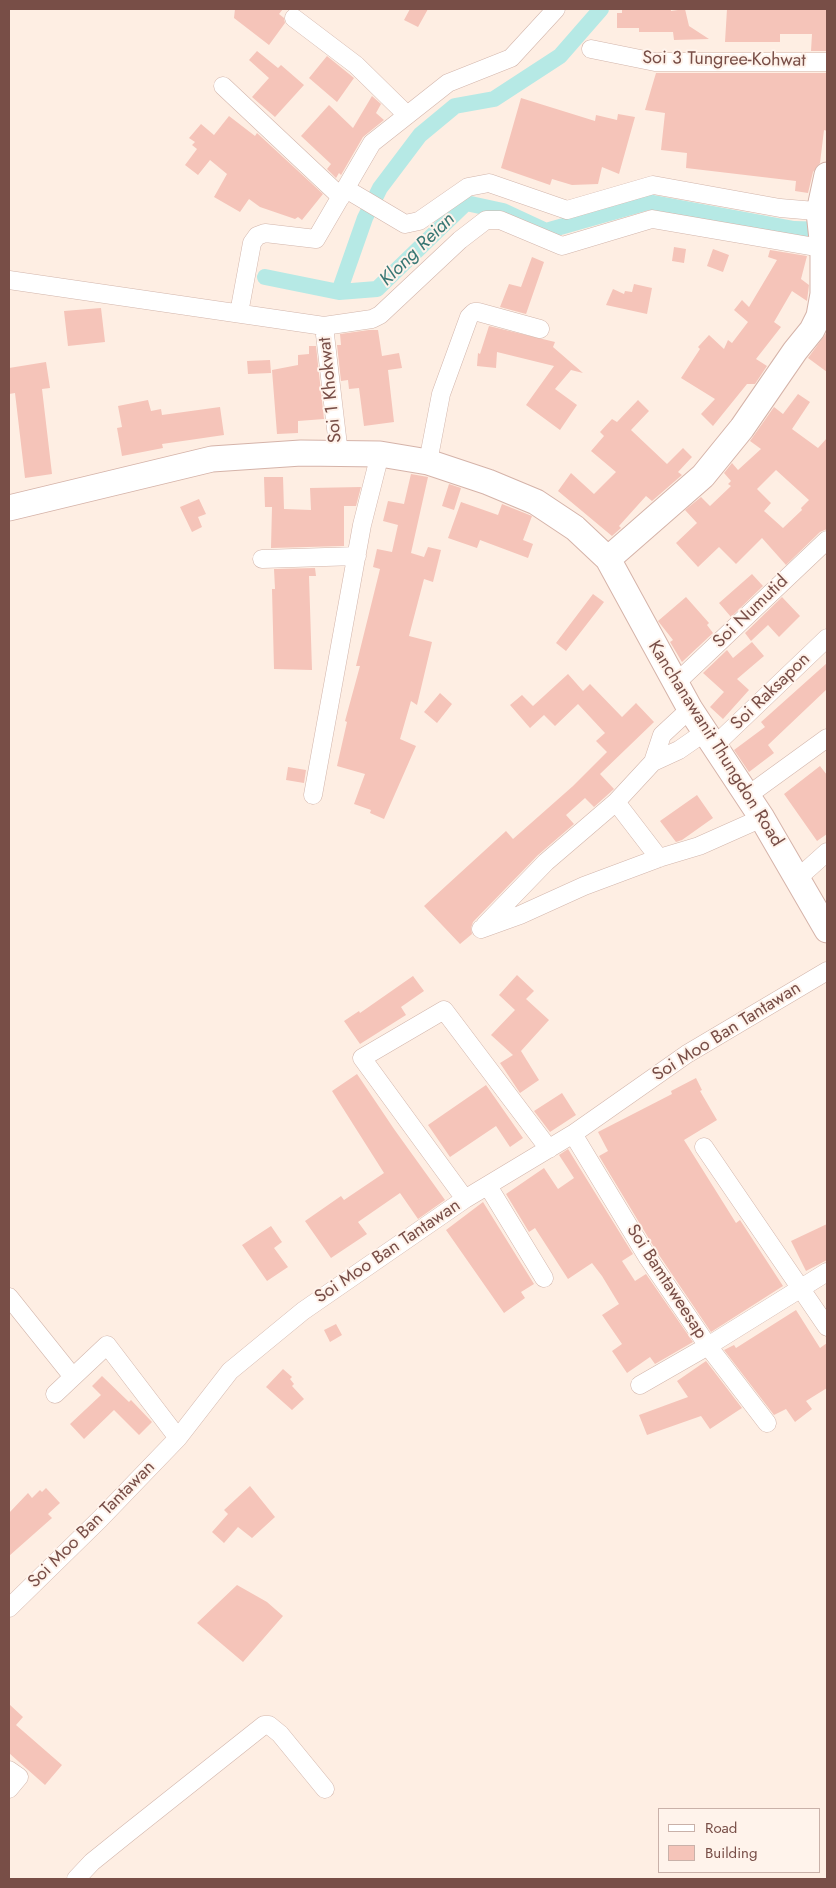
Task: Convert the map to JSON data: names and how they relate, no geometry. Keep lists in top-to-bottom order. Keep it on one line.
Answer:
{"streets":{"street":["Soi 3 Tungree-Kohwat","Soi 1 Khokwat","Soi Numutid","Soi Raksapon","Kanchanawanit Thungdon Road","Soi Moo Ban Tantawan","Soi Bamtaweesap"]},"crossings":[["Soi 1 Khokwat","Kanchanawanit Thungdon Road"],["Soi Numutid","Kanchanawanit Thungdon Road"],["Soi Raksapon","Kanchanawanit Thungdon Road"],["Soi Moo Ban Tantawan","Soi Bamtaweesap"]],"water":["Klong Reian"],"legend":["Road","Building"]}
